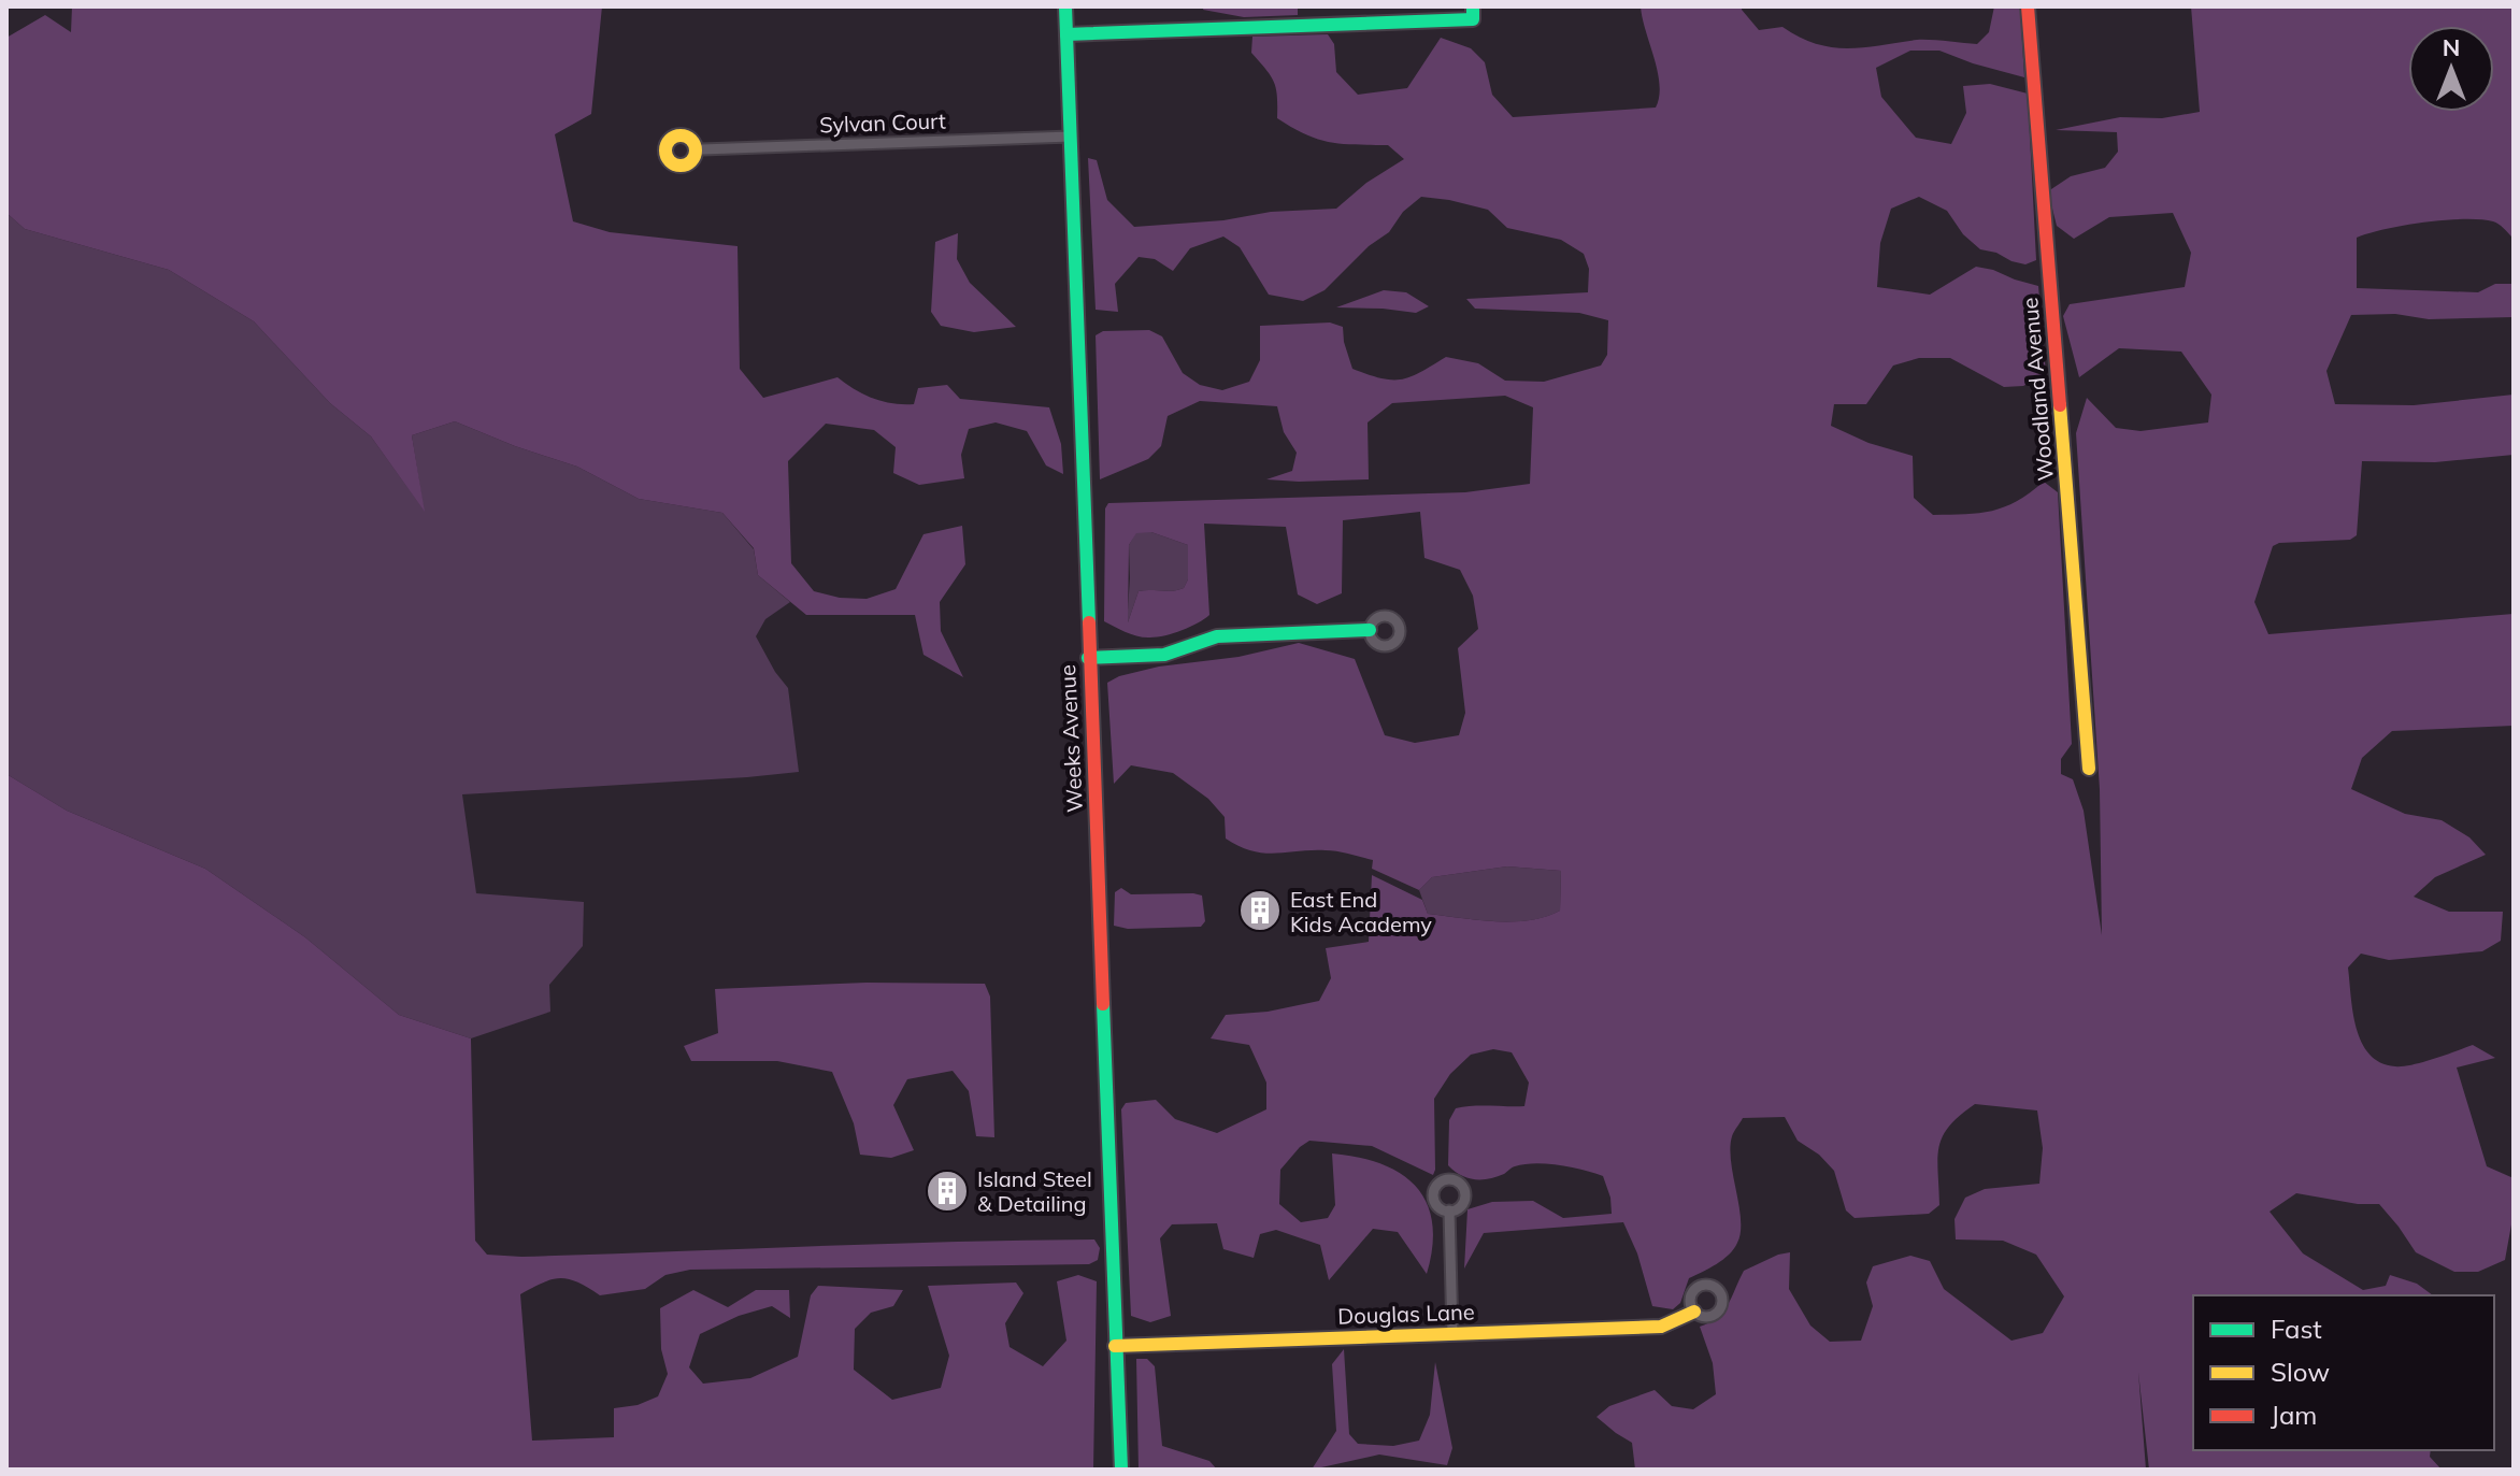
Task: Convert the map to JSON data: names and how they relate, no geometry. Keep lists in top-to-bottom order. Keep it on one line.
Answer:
{"streets":{"street":["Sylvan Court","Woodland Avenue","Weeks Avenue","Douglas Lane"]},"crossings":[["Sylvan Court","Weeks Avenue"],["Weeks Avenue","Douglas Lane"]],"places":{"building":["East End Kids Academy","Island Steel & Detailing"]},"legend":["Fast","Slow","Jam"],"north":"top"}
